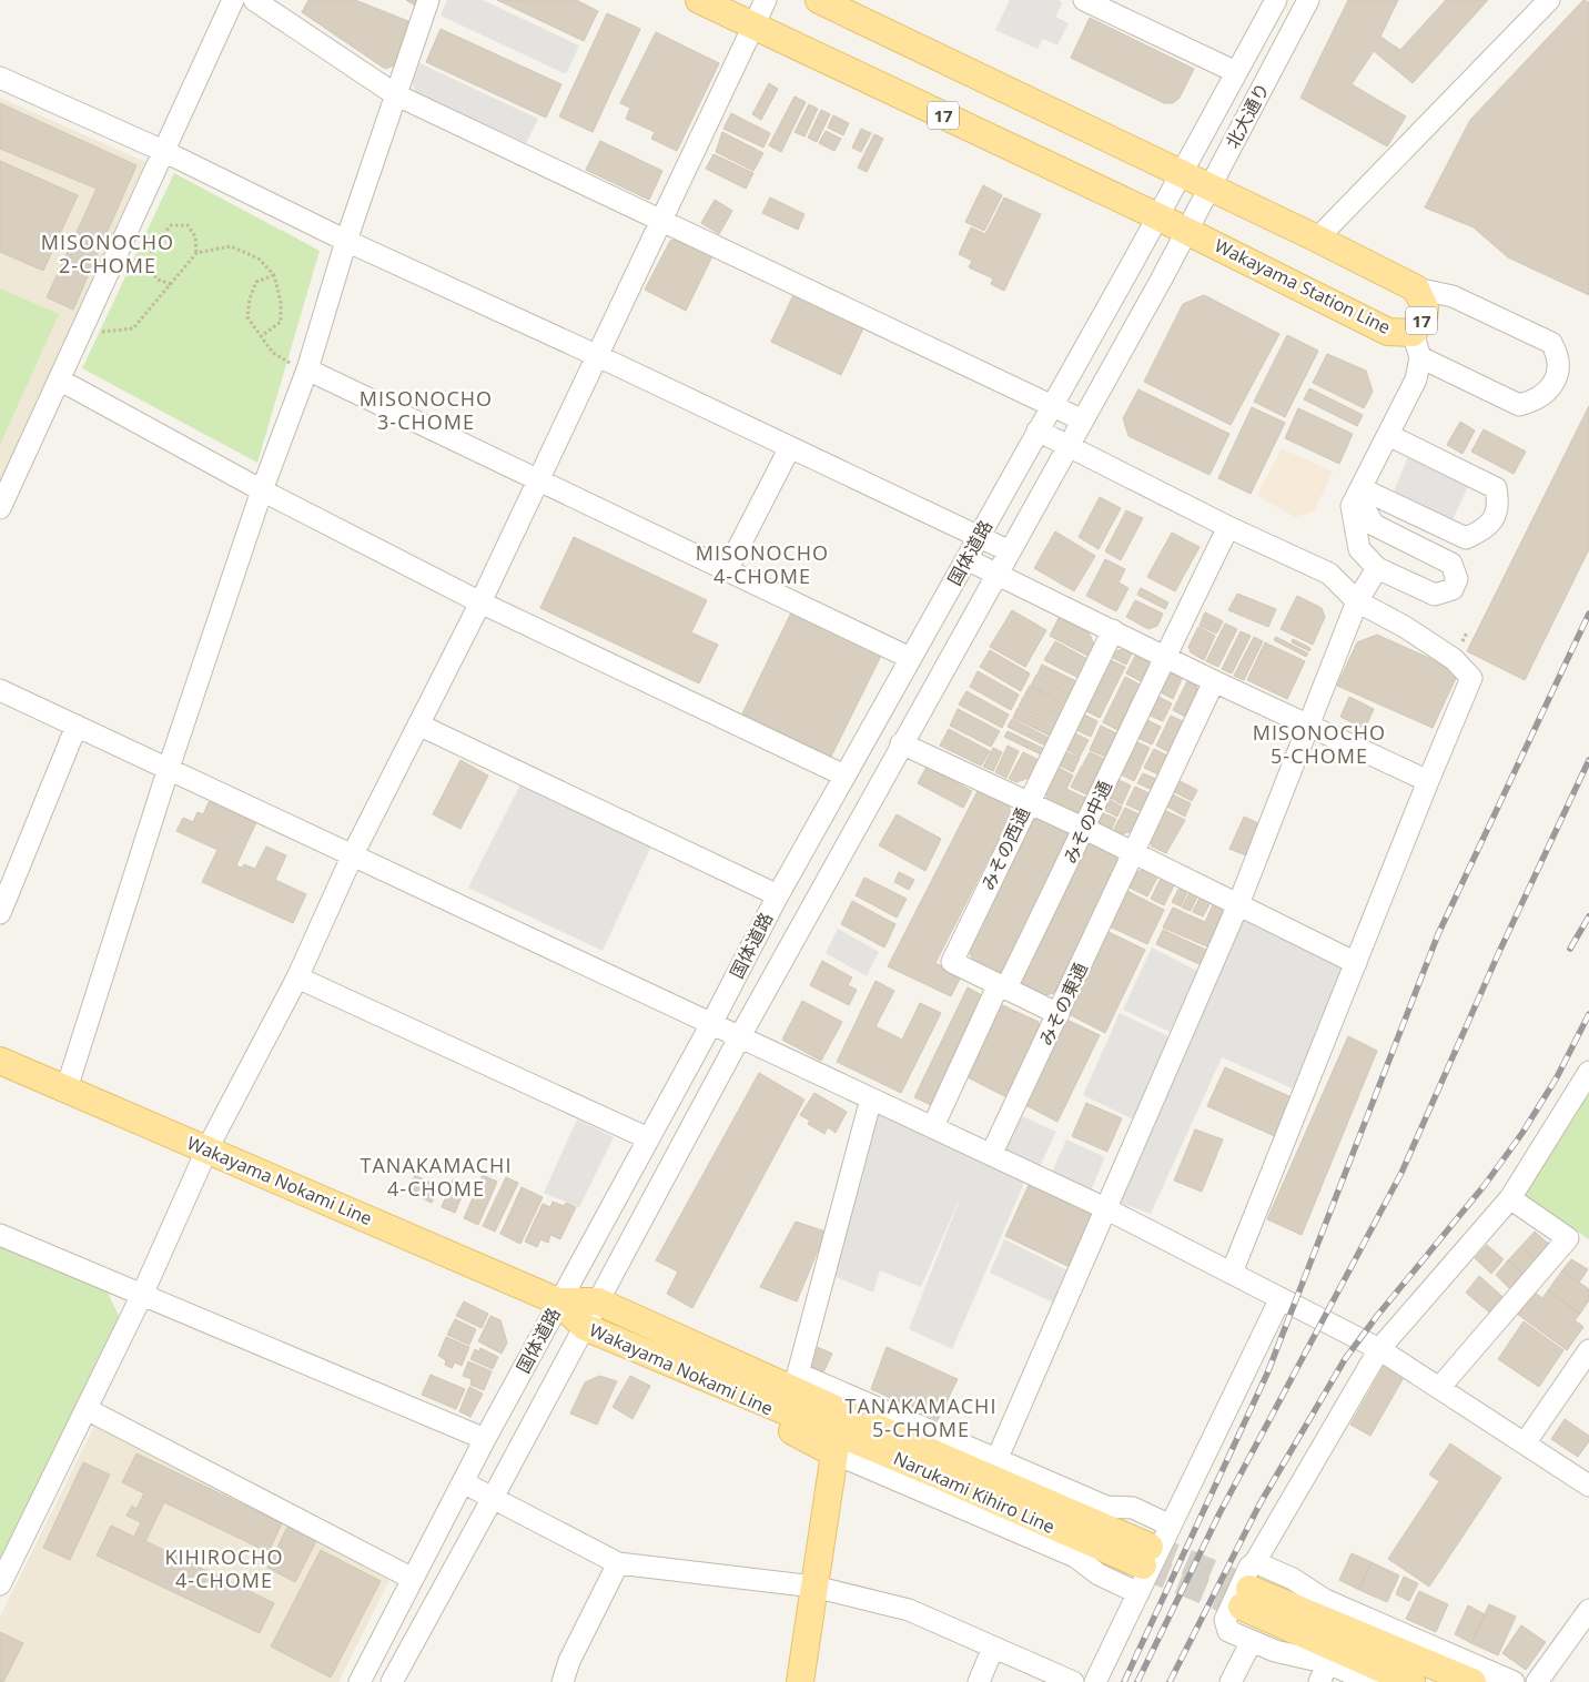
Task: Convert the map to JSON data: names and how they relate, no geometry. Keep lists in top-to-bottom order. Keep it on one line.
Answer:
{"streets":{"main road":["17","Wakayama Station Line","Wakayama Nokami Line","Narukami Kihiro Line"],"street":["北大通り","国体道路","みその中通","みその西通","みその東通"]},"crossings":[["17","北大通り"],["17","Wakayama Station Line"],["北大通り","Wakayama Station Line"],["北大通り","国体道路"],["Wakayama Station Line","国体道路"],["国体道路","Wakayama Nokami Line"],["みその中通","みその西通"],["みその西通","みその東通"],["Wakayama Nokami Line","Narukami Kihiro Line"]],"districts":["MISONOCHO 2-CHOME","MISONOCHO 3-CHOME","MISONOCHO 4-CHOME","MISONOCHO 5-CHOME","TANAKAMACHI 4-CHOME","TANAKAMACHI 5-CHOME","KIHIROCHO 4-CHOME"]}
